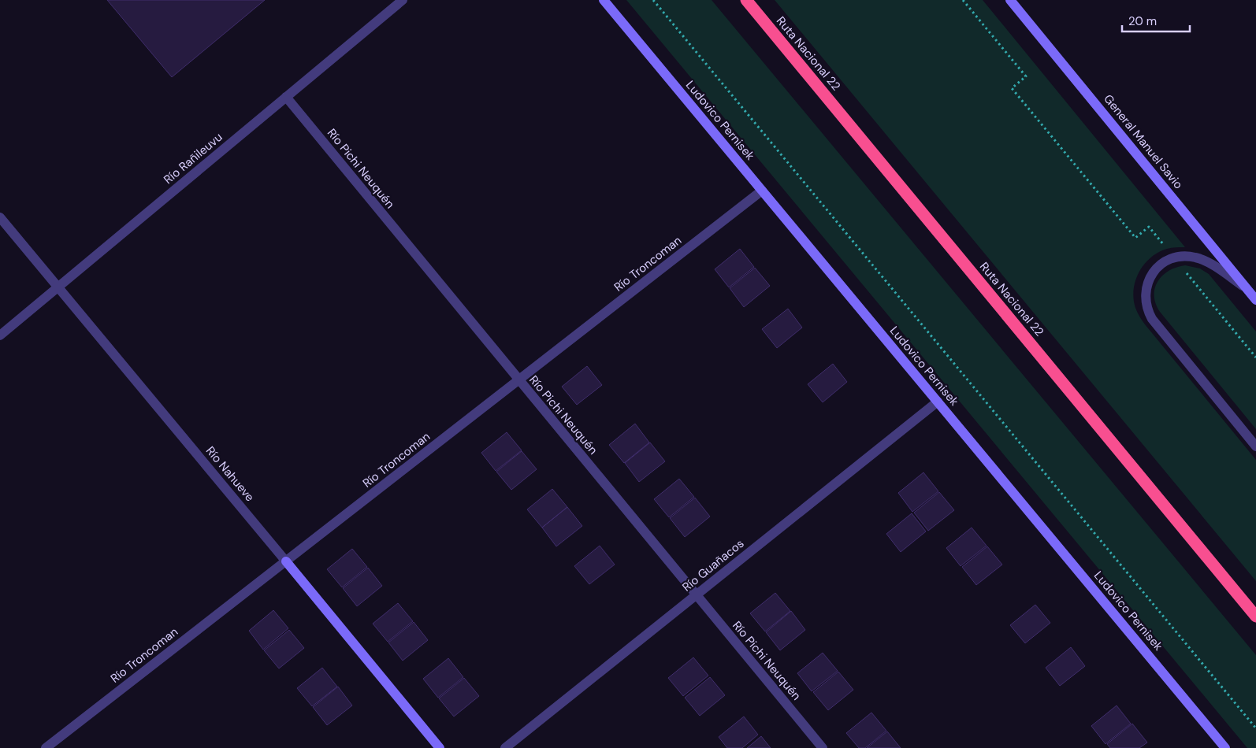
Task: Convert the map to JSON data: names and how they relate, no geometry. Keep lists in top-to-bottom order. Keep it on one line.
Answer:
{"streets":{"highway":["Ruta Nacional 22"],"street":["Ludovico Pernisek","General Manuel Savio","Río Rañileuvu","Río Pichi Neuquén","Río Troncoman","Río Nahueve","Río Guañacos"]},"crossings":[["Ludovico Pernisek","Río Troncoman"],["Ludovico Pernisek","Río Guañacos"],["Río Rañileuvu","Río Pichi Neuquén"],["Río Rañileuvu","Río Nahueve"],["Río Pichi Neuquén","Río Troncoman"],["Río Pichi Neuquén","Río Guañacos"],["Río Troncoman","Río Nahueve"]],"scale_bar":"20 m"}
